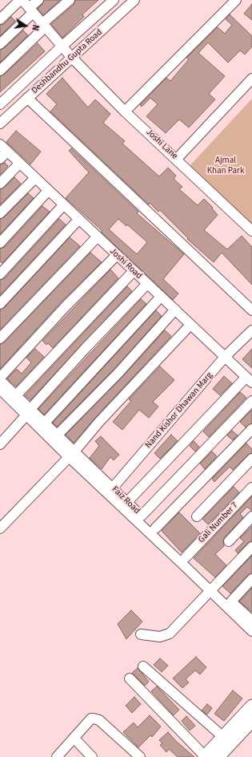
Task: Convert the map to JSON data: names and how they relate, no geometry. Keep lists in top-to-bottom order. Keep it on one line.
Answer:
{"streets":{"street":["Deshbandhu Gupta Road","Joshi Lane","Joshi Road","Nand Kishor Dhawan Marg","Faiz Road","Gali Number 7"]},"crossings":[["Deshbandhu Gupta Road","Joshi Lane"],["Joshi Road","Nand Kishor Dhawan Marg"],["Nand Kishor Dhawan Marg","Faiz Road"],["Faiz Road","Gali Number 7"]],"parks":["Ajmal Khan Park"],"north":"right"}
